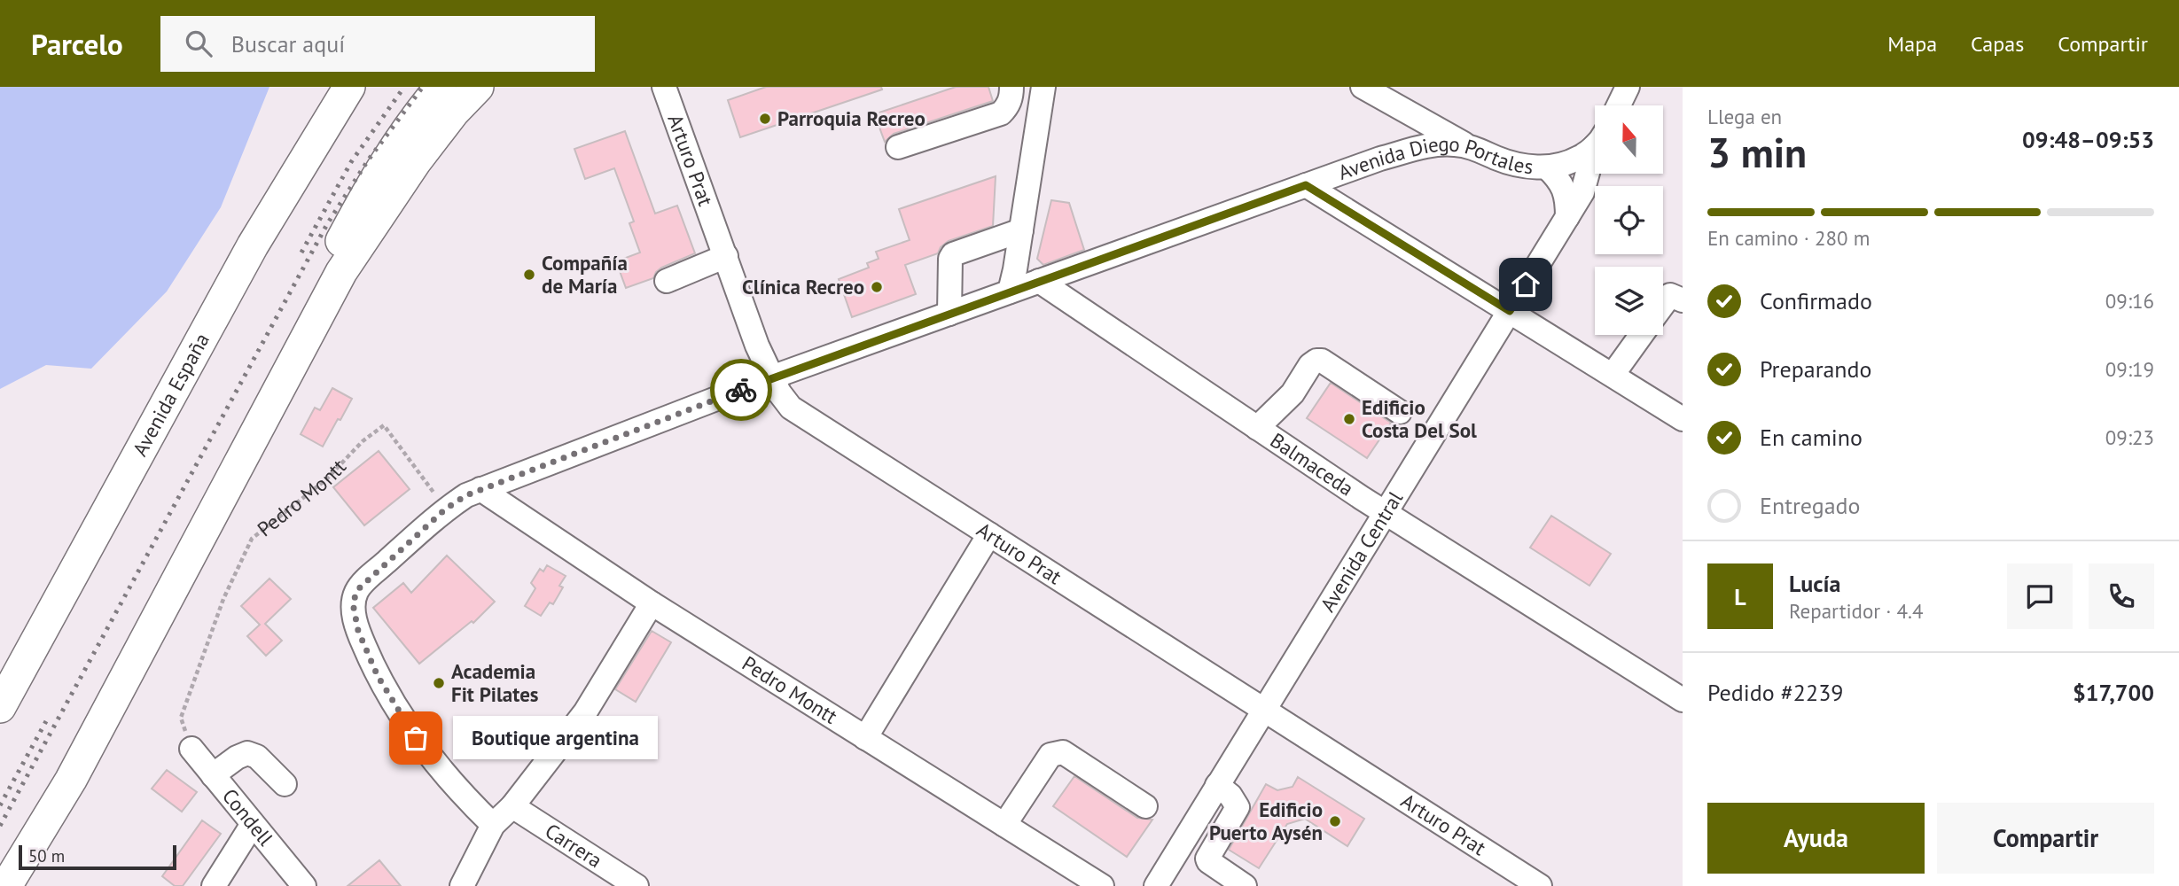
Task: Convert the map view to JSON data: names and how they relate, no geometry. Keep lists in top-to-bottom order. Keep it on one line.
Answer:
{"streets":{"main road":["Avenida España"],"street":["Arturo Prat","Avenida Diego Portales","Balmaceda","Pedro Montt","Avenida Central","Condell","Carrera"]},"crossings":[["Arturo Prat","Avenida Diego Portales"],["Arturo Prat","Avenida Central"],["Avenida Diego Portales","Balmaceda"],["Avenida Diego Portales","Pedro Montt"],["Balmaceda","Avenida Central"],["Pedro Montt","Condell"]],"places":["Parroquia Recreo","Compañía de María","Clínica Recreo","Edificio Costa Del Sol","Academia Fit Pilates","Boutique argentina","Edificio Puerto Aysén"],"scale_bar":"50 m","north":"top","page":{"header":"Parcelo","search":"Buscar aquí","nav":["Mapa","Capas","Compartir"],"heading":["3 min","Llega en","09:48–09:53"],"panel":["Lucía","Repartidor · 4.4","Pedido #2239","$17,700"],"bar":"En camino · 280 m","list":[["Confirmado","09:16"],["Preparando","09:19"],["En camino","09:23"],"Entregado"],"round":"L","bubble":"Boutique argentina","buttons":["Ayuda","Compartir"],"scale":"50 m"}}
